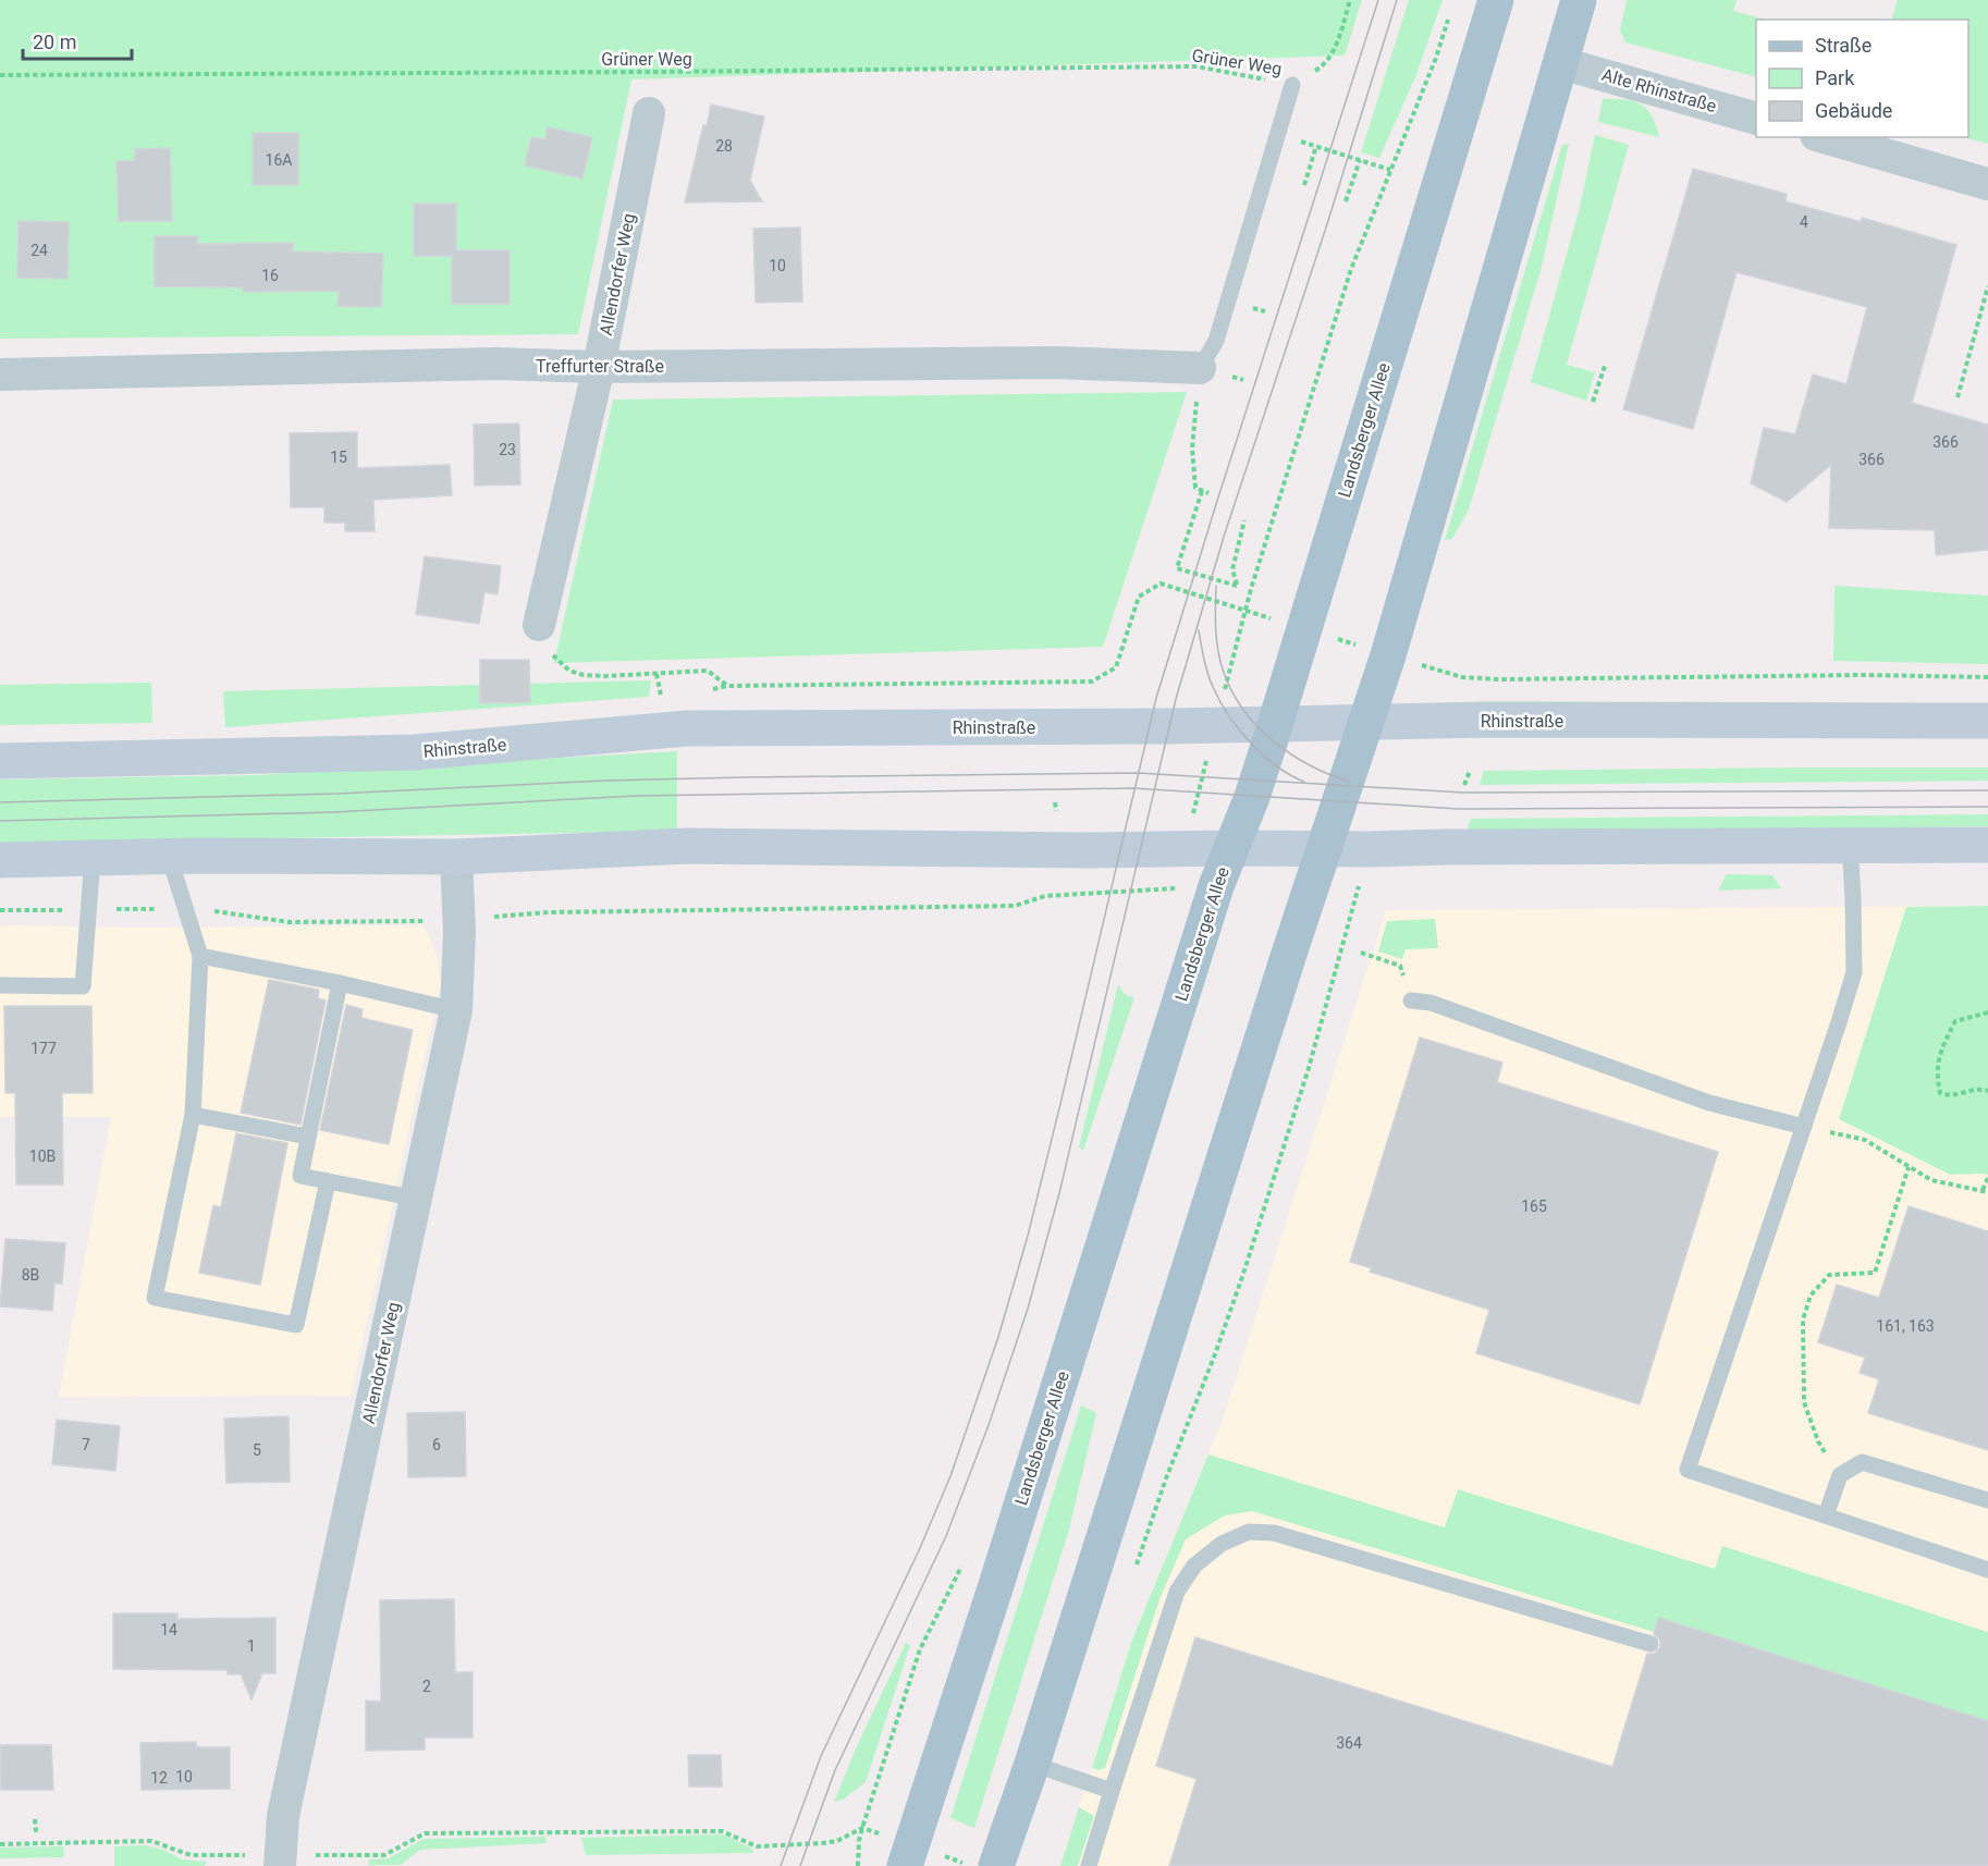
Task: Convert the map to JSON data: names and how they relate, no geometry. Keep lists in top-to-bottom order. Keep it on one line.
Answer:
{"streets":{"main road":["Landsberger Allee","Rhinstraße"],"street":["Alte Rhinstraße","Allendorfer Weg","Treffurter Straße"],"path":["Grüner Weg"]},"crossings":[["Allendorfer Weg","Treffurter Straße"],["Landsberger Allee","Rhinstraße"]],"house_numbers":["28","16A","4","24","10","16","366","23","15","366","177","10B","165","8B","161, 163","7","6","5","14","1","2","364","10","12"],"legend":["Straße","Park","Gebäude"],"scale_bar":"20 m"}
